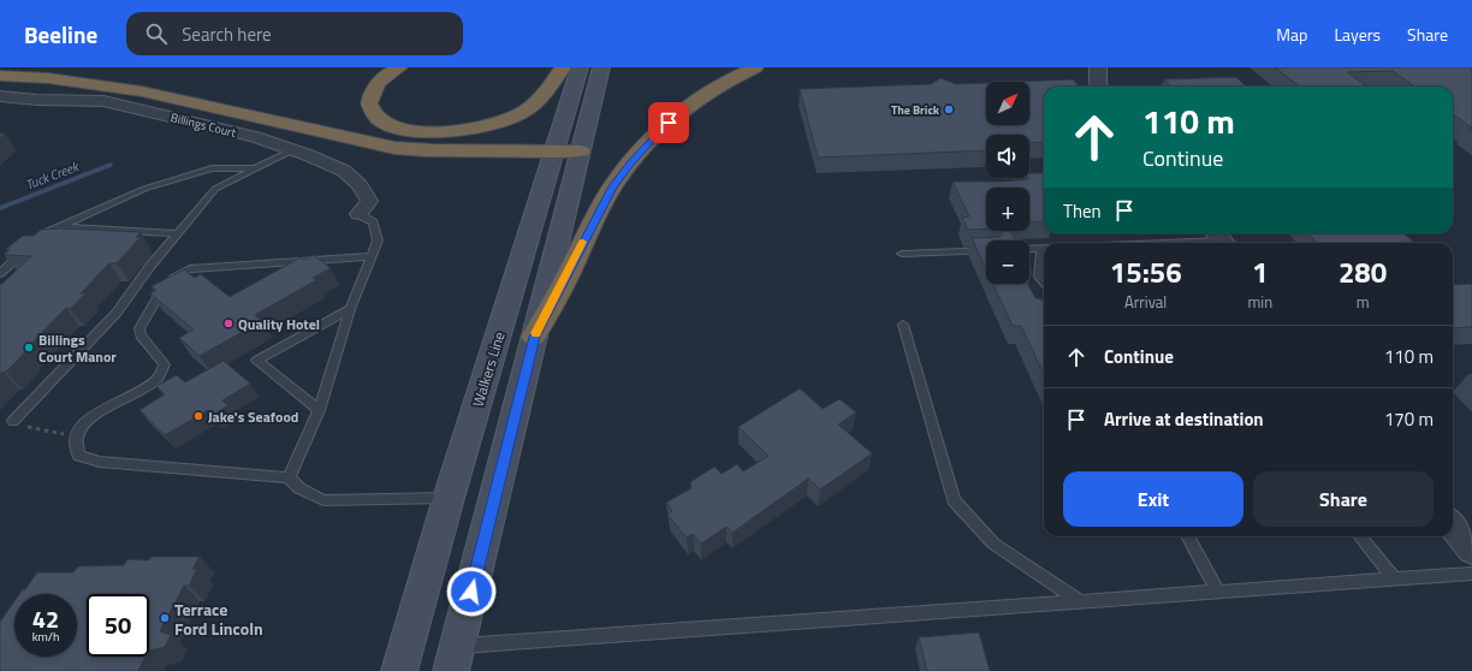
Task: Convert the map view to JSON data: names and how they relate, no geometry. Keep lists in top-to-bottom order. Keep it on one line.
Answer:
{"streets":{"main road":["Walkers Line"],"street":["Billings Court"]},"water":["Tuck Creek"],"places":["The Brick","Quality Hotel","Billings Court Manor","Jake's Seafood","Terrace Ford Lincoln"],"north":"top right","page":{"header":"Beeline","search":"Search here","nav":["Map","Layers","Share"],"map_buttons":["+","−"],"turn":["110 m","Continue"],"then":"Then","eta":["15:56","Arrival","1","min","280","m"],"list":[{"name":"Continue","value":"110 m"},{"name":"Arrive at destination","value":"170 m"}],"buttons":["Exit","Share"],"speed":"42 km/h","limit":"50"}}
